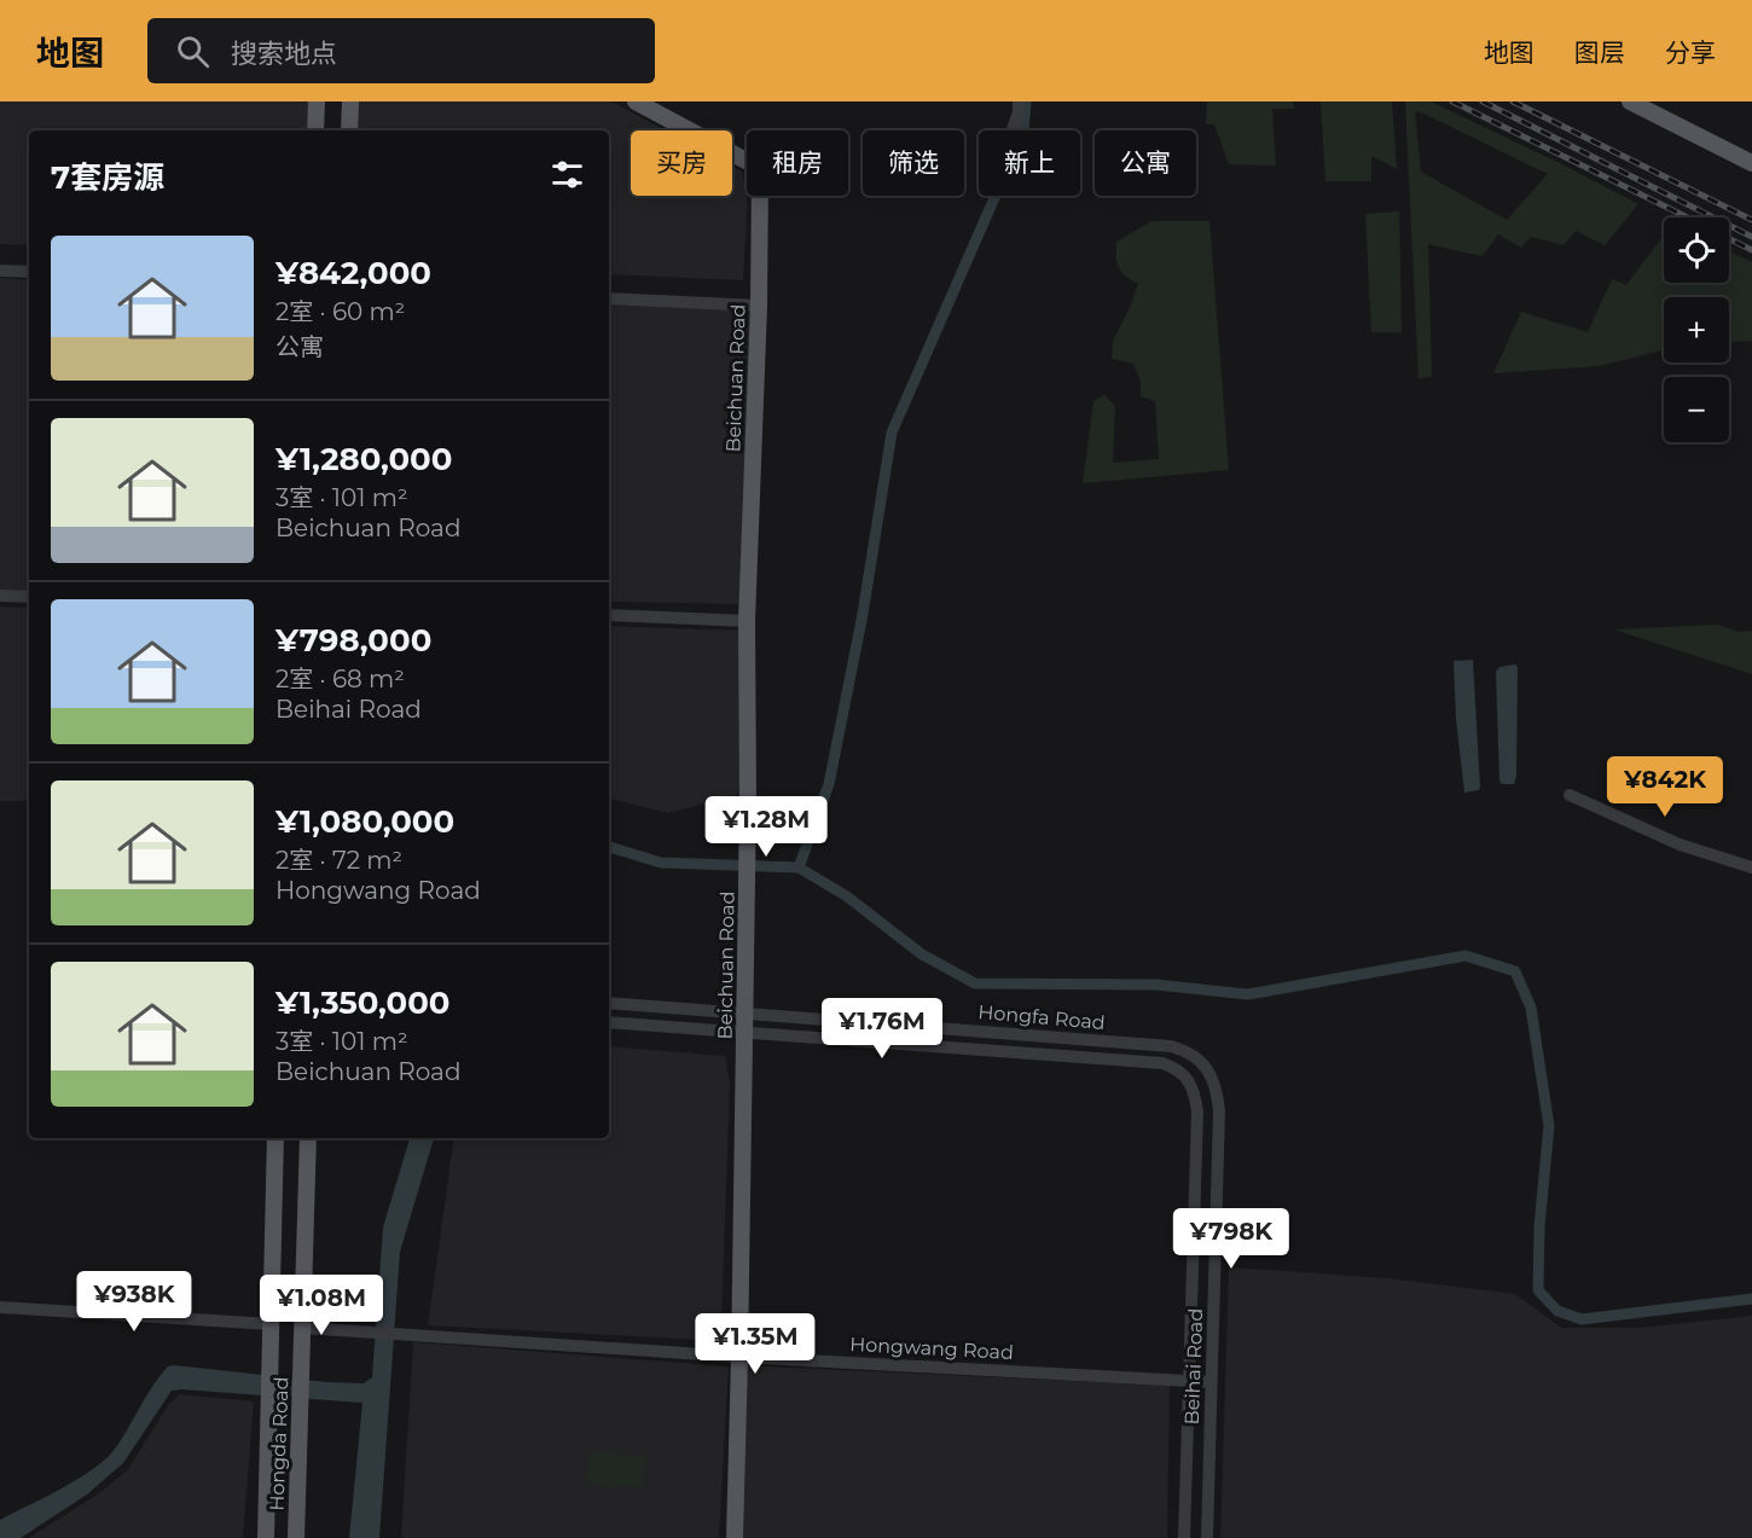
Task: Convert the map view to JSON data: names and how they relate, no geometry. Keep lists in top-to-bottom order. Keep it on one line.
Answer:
{"streets":{"main road":["Beichuan Road","Hongda Road"],"street":["Hongfa Road","Hongwang Road","Beihai Road"]},"crossings":[["Beichuan Road","Hongfa Road"],["Beichuan Road","Hongwang Road"],["Hongfa Road","Beihai Road"],["Hongwang Road","Beihai Road"],["Hongwang Road","Hongda Road"]],"page":{"header":"地图","search":"搜索地点","nav":["地图","图层","分享"],"chip":["买房","租房","筛选","新上","公寓"],"heading":"7套房源","map_buttons":["+","−"],"list":[{"name":"¥842,000","note":"2室 · 60 m² · 公寓"},{"name":"¥1,280,000","note":"3室 · 101 m² · Beichuan Road"},{"name":"¥798,000","note":"2室 · 68 m² · Beihai Road"},{"name":"¥1,080,000","note":"2室 · 72 m² · Hongwang Road"},{"name":"¥1,350,000","note":"3室 · 101 m² · Beichuan Road"}],"price":["¥842K","¥1.28M","¥1.76M","¥798K","¥938K","¥1.08M","¥1.35M"]}}
